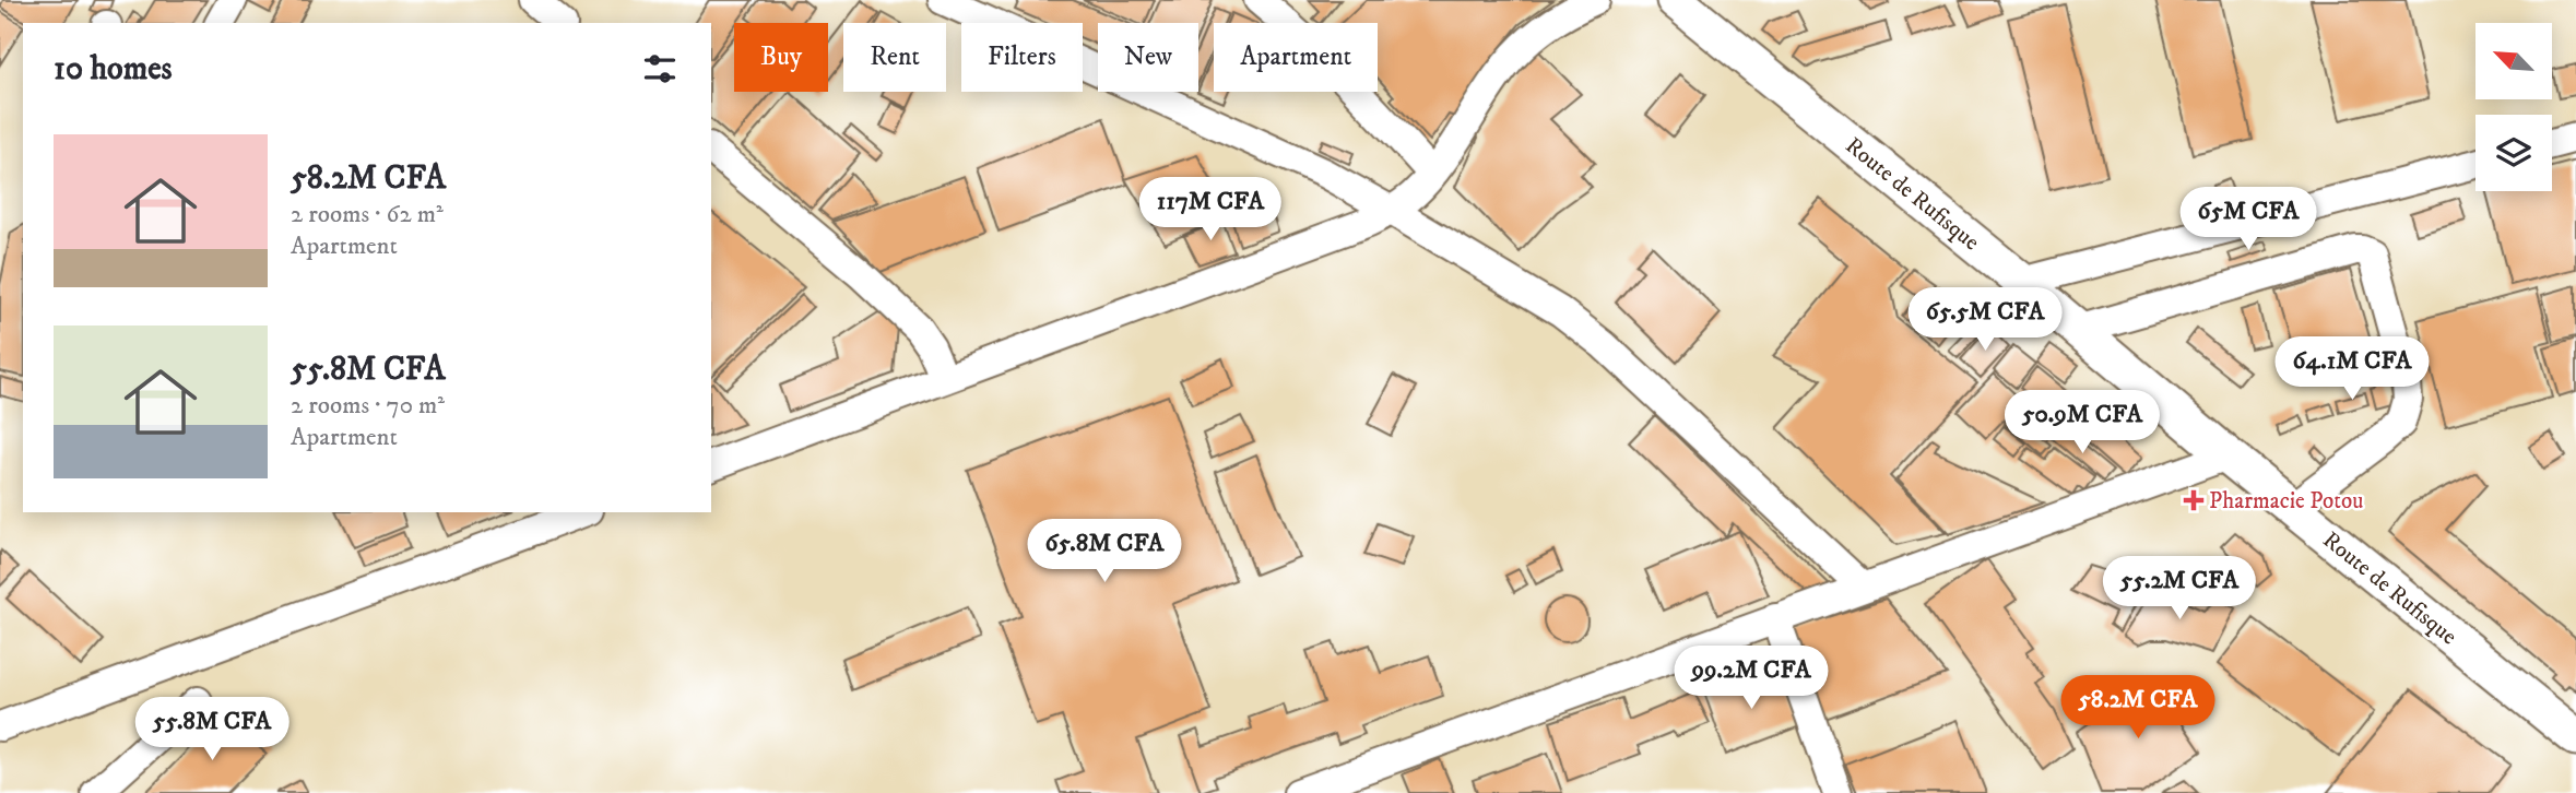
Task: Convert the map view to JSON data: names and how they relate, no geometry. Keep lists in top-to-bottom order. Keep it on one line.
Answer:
{"streets":{"main road":["Route de Rufisque"]},"places":{"health":["Pharmacie Potou"]},"north":"top left","page":{"chip":["Buy","Rent","Filters","New","Apartment"],"heading":"10 homes","list":[{"name":"58.2M CFA","note":"2 rooms · 62 m² · Apartment"},{"name":"55.8M CFA","note":"2 rooms · 70 m² · Apartment"}],"price":["117M CFA","65M CFA","65.5M CFA","64.1M CFA","50.9M CFA","65.8M CFA","55.2M CFA","99.2M CFA","58.2M CFA","55.8M CFA"]}}
